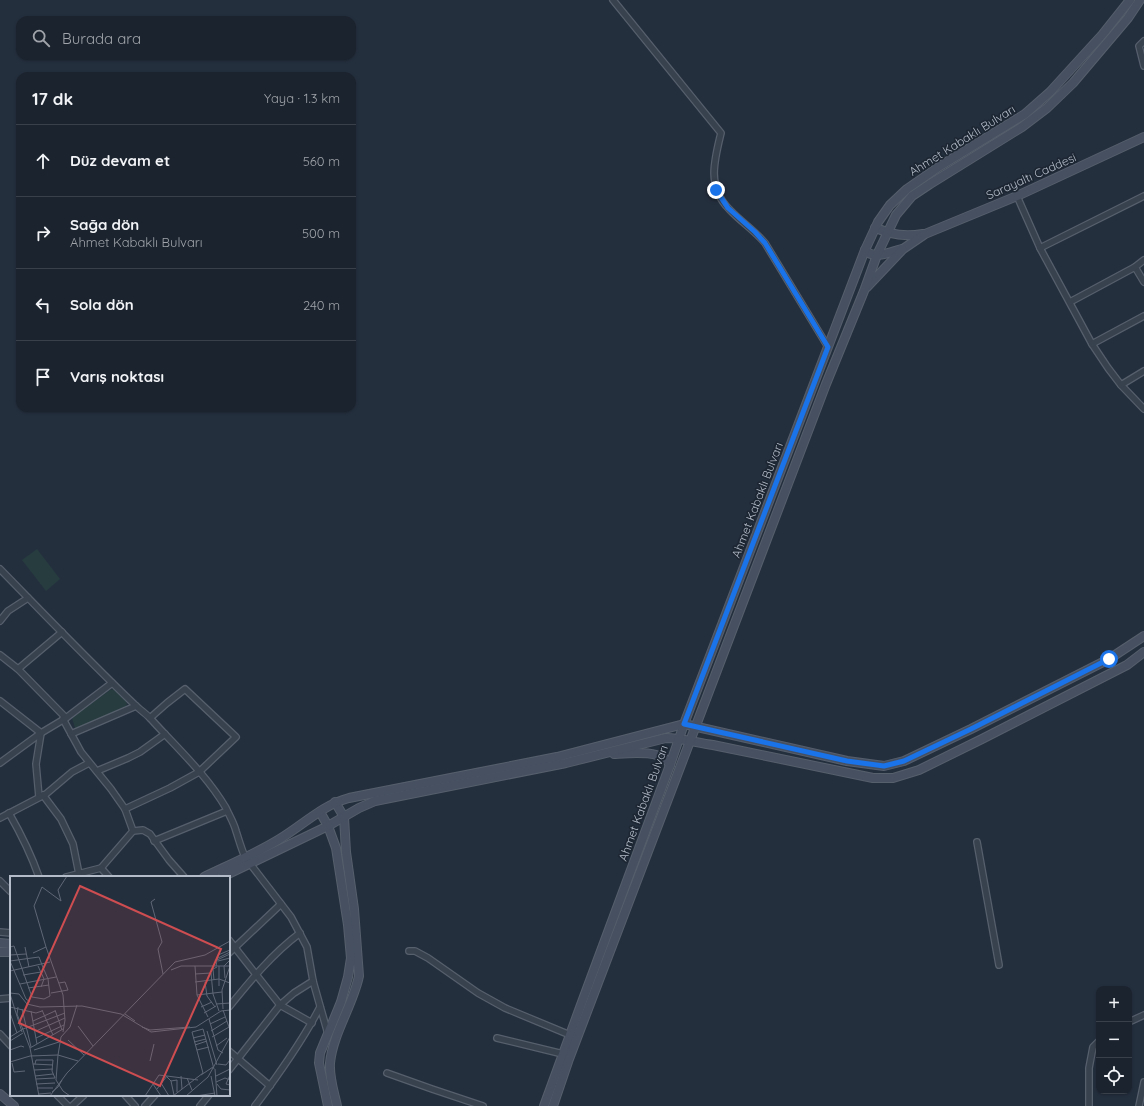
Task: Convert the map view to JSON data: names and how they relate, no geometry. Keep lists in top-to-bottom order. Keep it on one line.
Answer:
{"streets":{"street":["Ahmet Kabaklı Bulvarı","Sarayaltı Caddesi"]},"page":{"search":"Burada ara","heading":["17 dk","Yaya · 1.3 km"],"list":[["Düz devam et","560 m"],["Sağa dön","Ahmet Kabaklı Bulvarı","500 m"],["Sola dön","240 m"],"Varış noktası"],"map_buttons":["+","−"]}}
